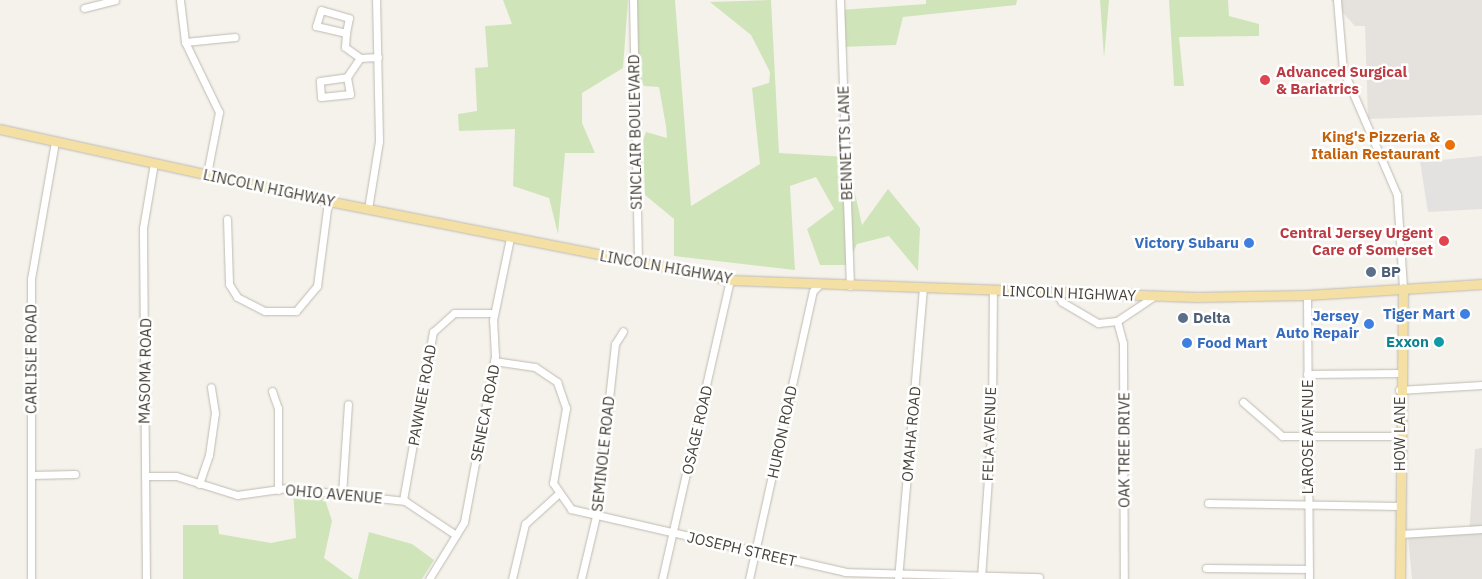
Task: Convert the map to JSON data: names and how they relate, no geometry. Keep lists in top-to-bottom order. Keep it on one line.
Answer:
{"streets":{"main road":["LINCOLN HIGHWAY","HOW LANE"],"street":["SINCLAIR BOULEVARD","BENNETTS LANE","CARLISLE ROAD","MASOMA ROAD","PAWNEE ROAD","SENECA ROAD","OSAGE ROAD","HURON ROAD","OMAHA ROAD","FELA AVENUE","LAROSE AVENUE","OAK TREE DRIVE","SEMINOLE ROAD","OHIO AVENUE","JOSEPH STREET"]},"crossings":[["SINCLAIR BOULEVARD","LINCOLN HIGHWAY"],["BENNETTS LANE","LINCOLN HIGHWAY"],["LINCOLN HIGHWAY","CARLISLE ROAD"],["LINCOLN HIGHWAY","MASOMA ROAD"],["LINCOLN HIGHWAY","SENECA ROAD"],["LINCOLN HIGHWAY","OSAGE ROAD"],["LINCOLN HIGHWAY","HURON ROAD"],["LINCOLN HIGHWAY","OMAHA ROAD"],["LINCOLN HIGHWAY","FELA AVENUE"],["LINCOLN HIGHWAY","HOW LANE"],["LINCOLN HIGHWAY","LAROSE AVENUE"],["MASOMA ROAD","OHIO AVENUE"],["PAWNEE ROAD","SENECA ROAD"],["PAWNEE ROAD","OHIO AVENUE"],["SENECA ROAD","OHIO AVENUE"],["OSAGE ROAD","JOSEPH STREET"],["HURON ROAD","JOSEPH STREET"],["OMAHA ROAD","JOSEPH STREET"],["FELA AVENUE","JOSEPH STREET"],["SEMINOLE ROAD","JOSEPH STREET"]],"places":["Advanced Surgical & Bariatrics","King's Pizzeria & Italian Restaurant","Central Jersey Urgent Care of Somerset","Victory Subaru","BP","Tiger Mart","Delta","Jersey Auto Repair","Exxon","Food Mart"]}
